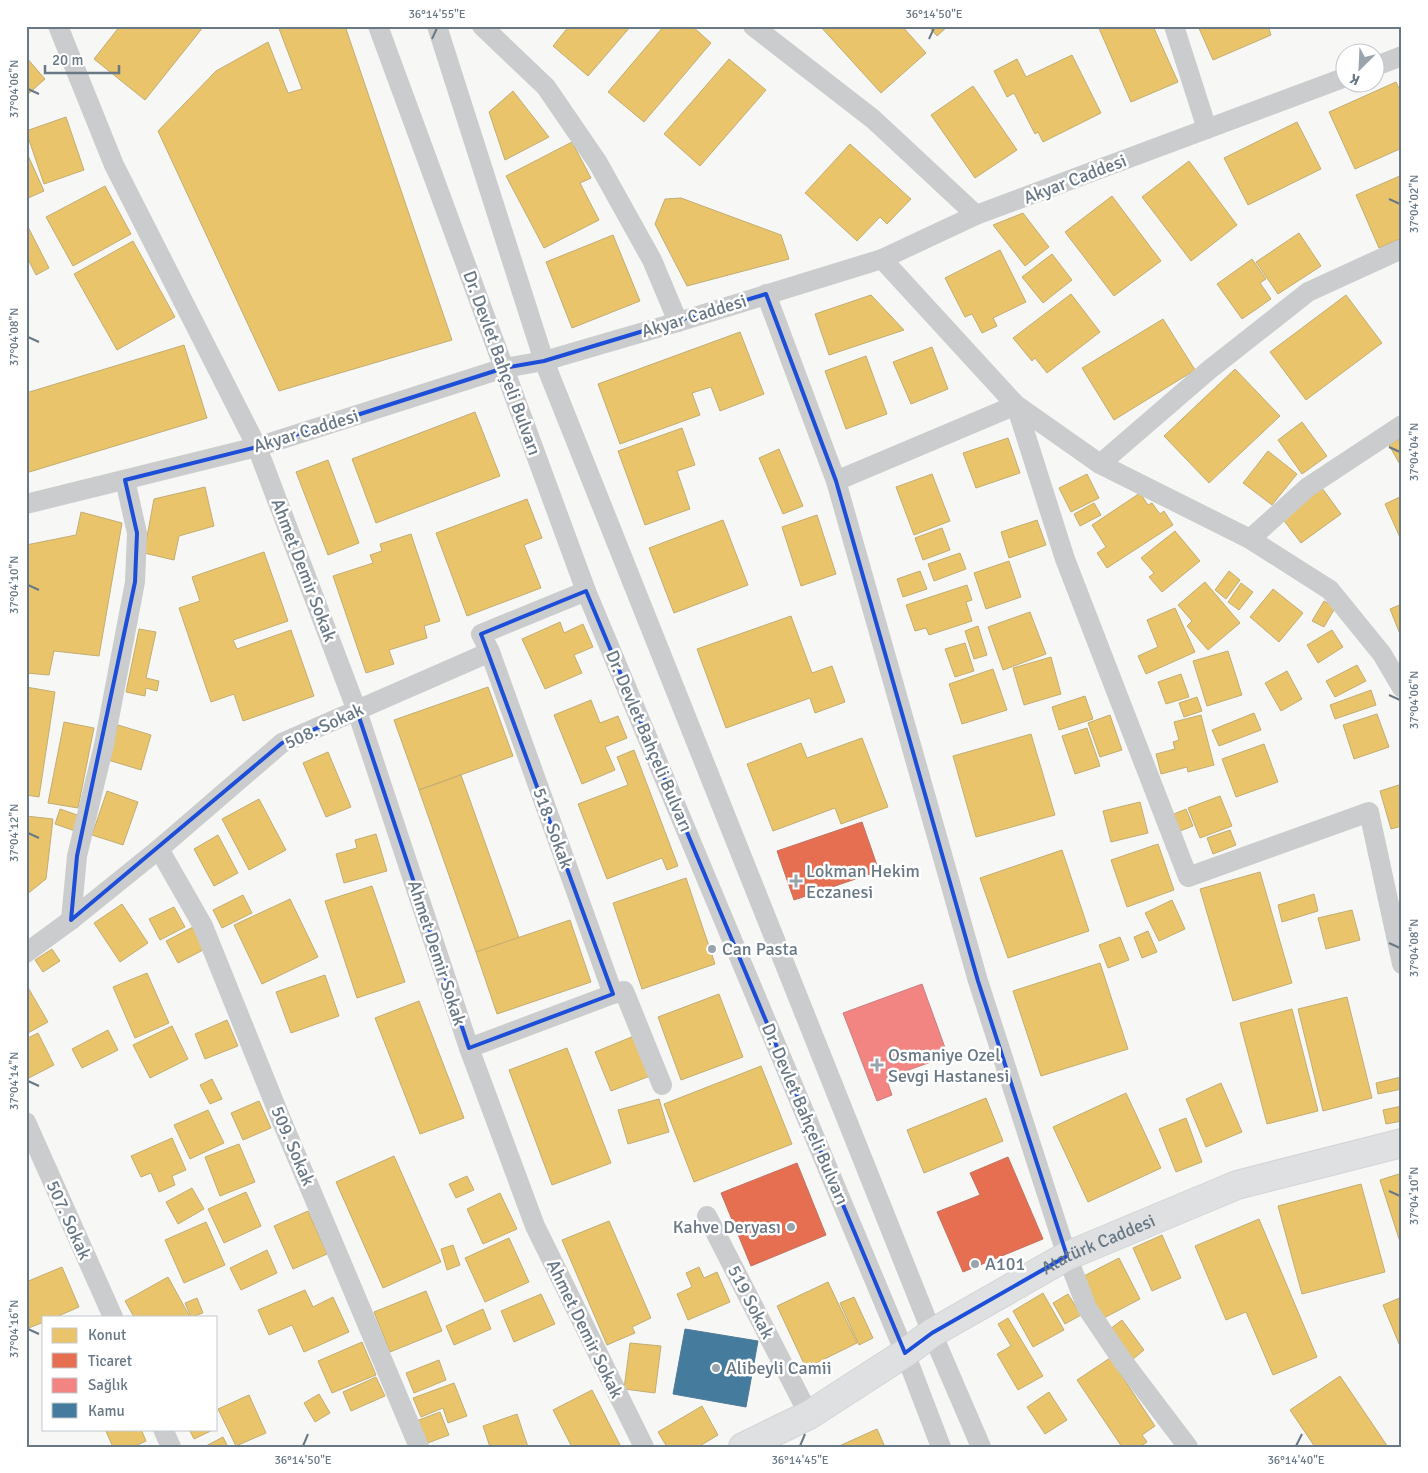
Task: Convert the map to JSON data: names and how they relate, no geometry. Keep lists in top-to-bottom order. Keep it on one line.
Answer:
{"streets":{"street":["Akyar Caddesi","Dr. Devlet Bahçeli Bulvarı","Ahmet Demir Sokak","508. Sokak","518. Sokak","509. Sokak","507. Sokak","Atatürk Caddesi","519 Sokak"]},"crossings":[["Akyar Caddesi","Dr. Devlet Bahçeli Bulvarı"],["Akyar Caddesi","Ahmet Demir Sokak"],["Dr. Devlet Bahçeli Bulvarı","Atatürk Caddesi"],["Ahmet Demir Sokak","508. Sokak"],["508. Sokak","518. Sokak"],["508. Sokak","509. Sokak"],["Atatürk Caddesi","519 Sokak"]],"places":{"health":["Lokman Hekim Eczanesi","Osmaniye Ozel Sevgi Hastanesi"],"other":["Can Pasta","Kahve Deryası","A101","Alibeyli Camii"]},"legend":["Konut","Ticaret","Sağlık","Kamu"],"scale_bar":"20 m","north":"bottom left","coordinates":["36°14'55\"E","36°14'50\"E","37°04'06\"N","37°04'02\"N","37°04'08\"N","37°04'04\"N","37°04'10\"N","37°04'12\"N","37°04'14\"N","37°04'16\"N","36°14'45\"E","36°14'40\"E"]}
